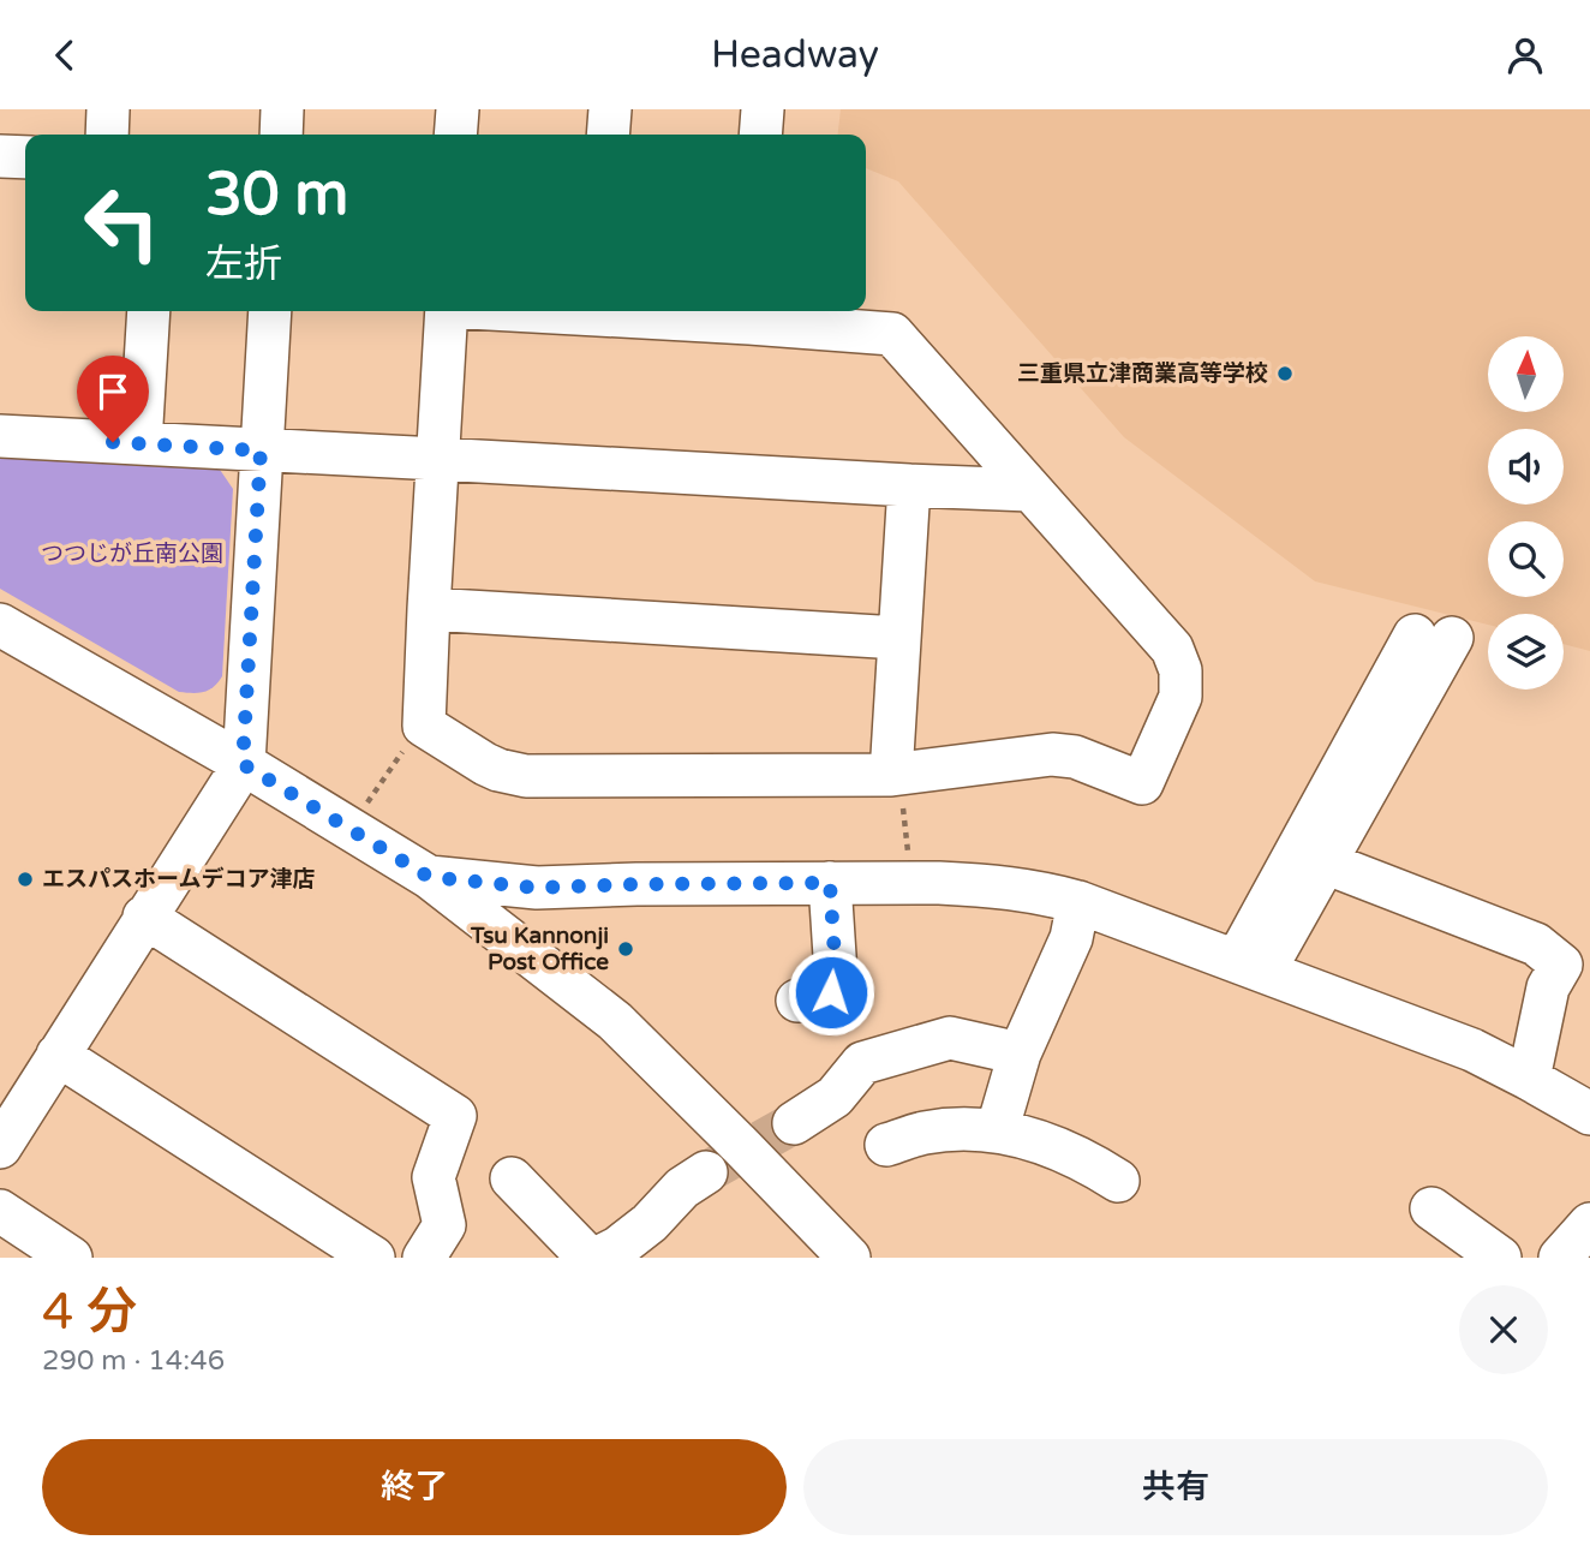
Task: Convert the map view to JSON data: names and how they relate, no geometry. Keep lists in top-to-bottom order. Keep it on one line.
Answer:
{"parks":["つつじが丘南公園"],"places":["三重県立津商業高等学校","エスパスホームデコア津店","Tsu Kannonji Post Office"],"north":"top","page":{"header":"Headway","turn":["30 m","左折"],"heading":["4 分","290 m · 14:46"],"buttons":["終了","共有"]}}
